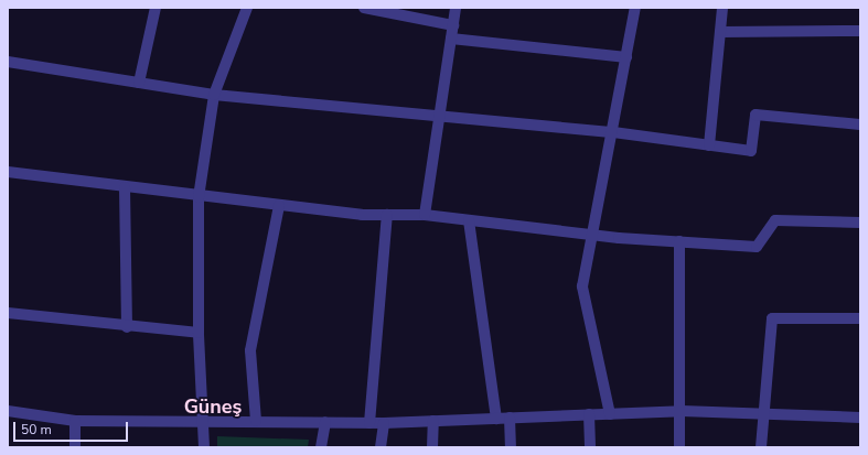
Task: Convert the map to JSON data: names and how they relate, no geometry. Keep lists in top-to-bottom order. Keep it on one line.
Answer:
{"districts":["Güneş"],"scale_bar":"50 m"}
